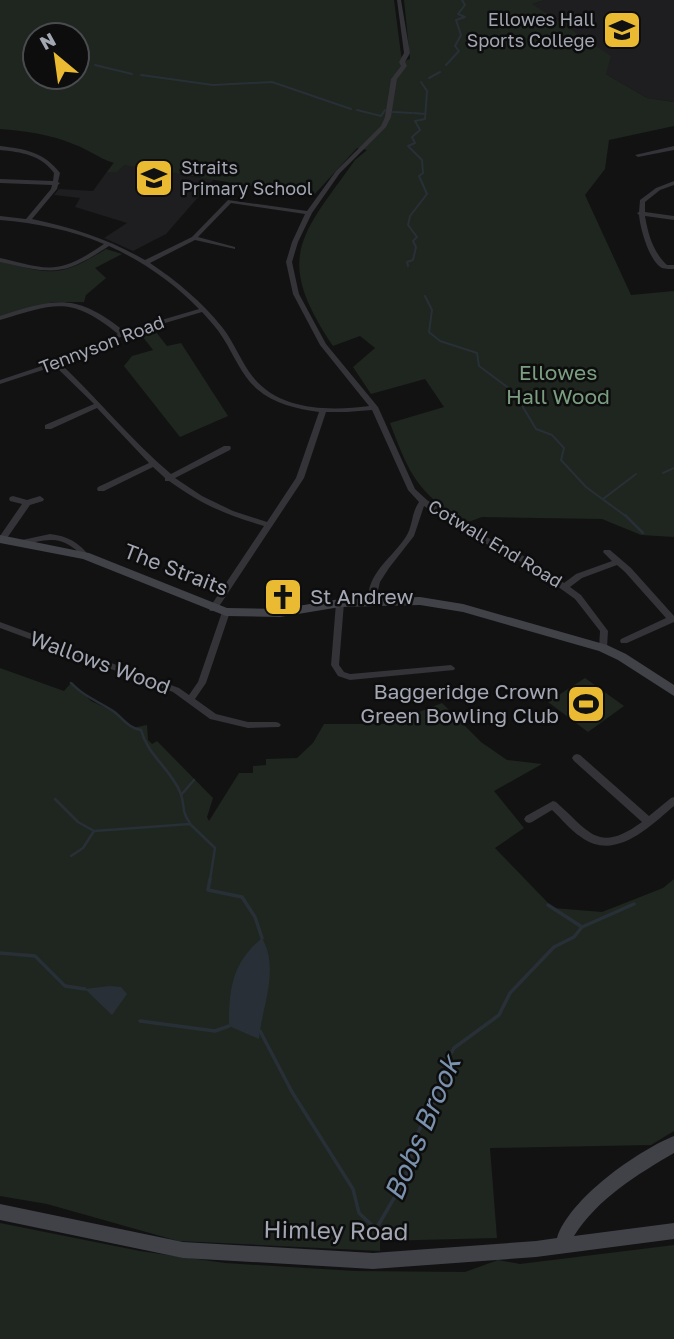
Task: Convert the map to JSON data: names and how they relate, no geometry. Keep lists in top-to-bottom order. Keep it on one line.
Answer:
{"streets":{"main road":["Himley Road"],"street":["Tennyson Road","Cotwall End Road","The Straits","Wallows Wood"]},"water":["Bobs Brook"],"parks":["Ellowes Hall Wood"],"places":{"school or university":["Ellowes Hall Sports College","Straits Primary School"],"church":["St Andrew"],"sports":["Baggeridge Crown Green Bowling Club"]},"north":"top left"}
